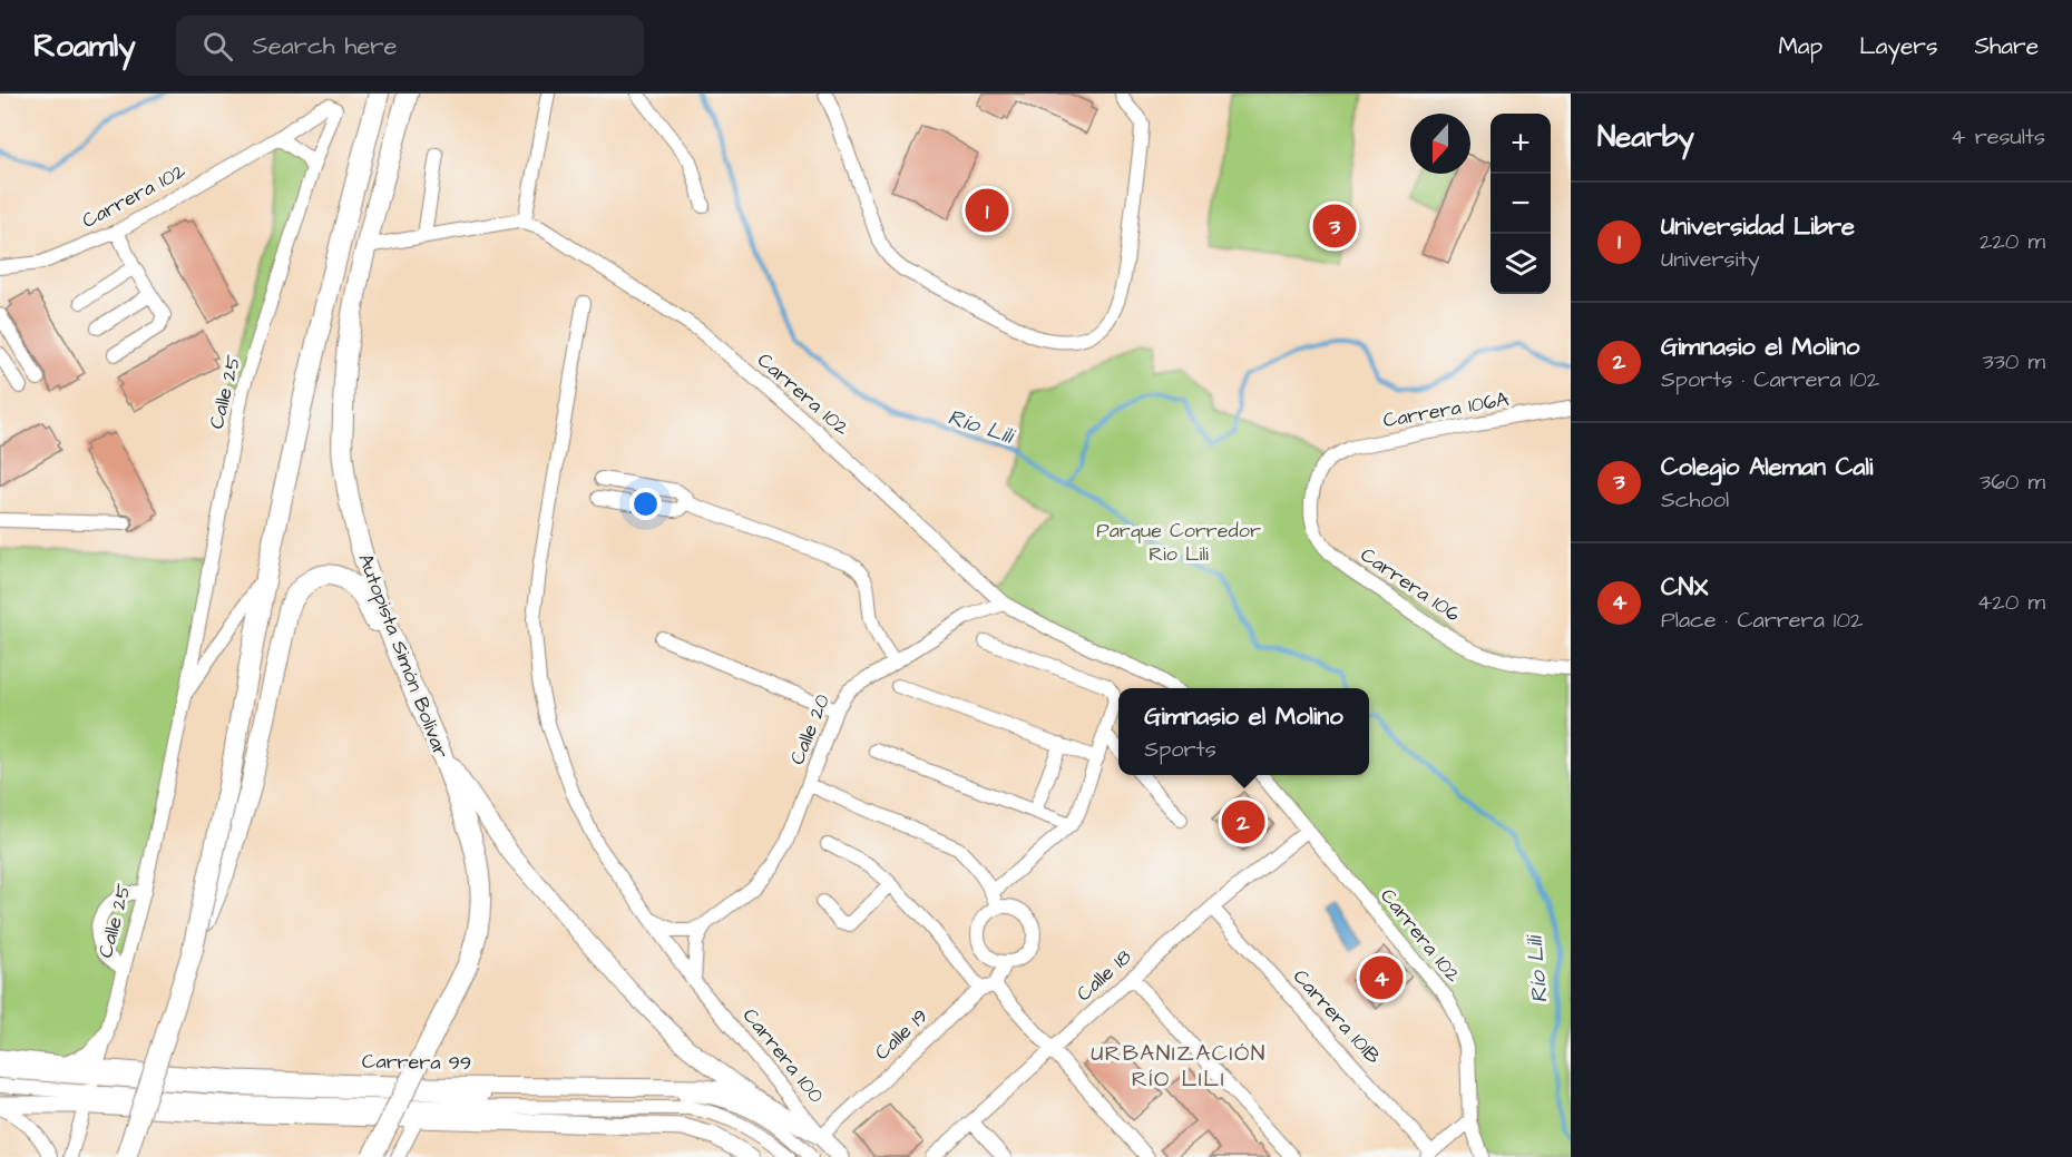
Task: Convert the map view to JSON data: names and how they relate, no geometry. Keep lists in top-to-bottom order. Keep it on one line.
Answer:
{"streets":{"highway":["Autopista Simón Bolívar"],"main road":["Carrera 100","Carrera 99"],"street":["Carrera 102","Calle 25","Carrera 106A","Carrera 106","Calle 20","Calle 18","Carrera 101B","Calle 19"]},"crossings":[["Carrera 102","Calle 25"],["Carrera 102","Calle 20"],["Carrera 102","Calle 18"],["Calle 25","Carrera 99"],["Carrera 106A","Carrera 106"],["Calle 20","Carrera 100"],["Calle 18","Carrera 101B"],["Calle 19","Carrera 100"],["Calle 19","Carrera 99"],["Carrera 100","Carrera 99"]],"districts":["URBANIZACIÓN RÍO LILI"],"water":["Río Lili"],"parks":["Parque Corredor Rio Lili"],"north":"bottom","page":{"header":"Roamly","search":"Search here","nav":["Map","Layers","Share"],"heading":["Nearby","4 results"],"map_buttons":["+","−"],"list":[{"mark":"1","name":"Universidad Libre","note":"University","value":"220 m"},{"mark":"2","name":"Gimnasio el Molino","note":"Sports · Carrera 102","value":"330 m"},{"mark":"3","name":"Colegio Aleman Cali","note":"School","value":"360 m"},{"mark":"4","name":"CNX","note":"Place · Carrera 102","value":"420 m"}],"pins":["1","3","2","4"],"popup":["Gimnasio el Molino","Sports"]}}
